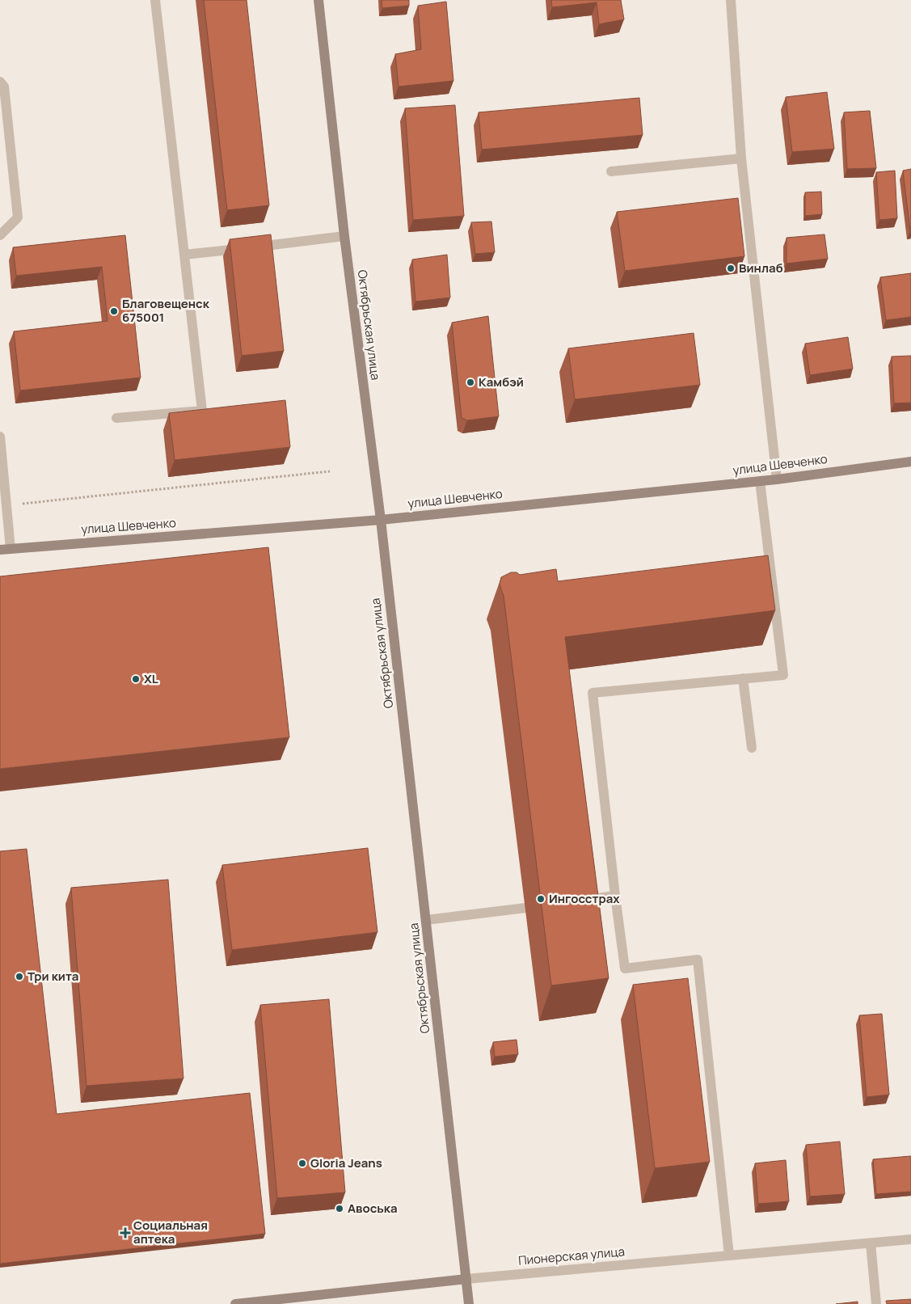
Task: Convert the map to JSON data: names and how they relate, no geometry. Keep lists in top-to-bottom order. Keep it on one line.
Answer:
{"streets":{"main road":["Октябрьская улица","улица Шевченко","Пионерская улица"]},"crossings":[["Октябрьская улица","улица Шевченко"],["Октябрьская улица","Пионерская улица"]],"places":{"other":["Винлаб","Благовещенск 675001","Камбэй","XL","Ингосстрах","Три кита","Gloria Jeans","Авоська"],"health":["Социальная аптека"]}}
